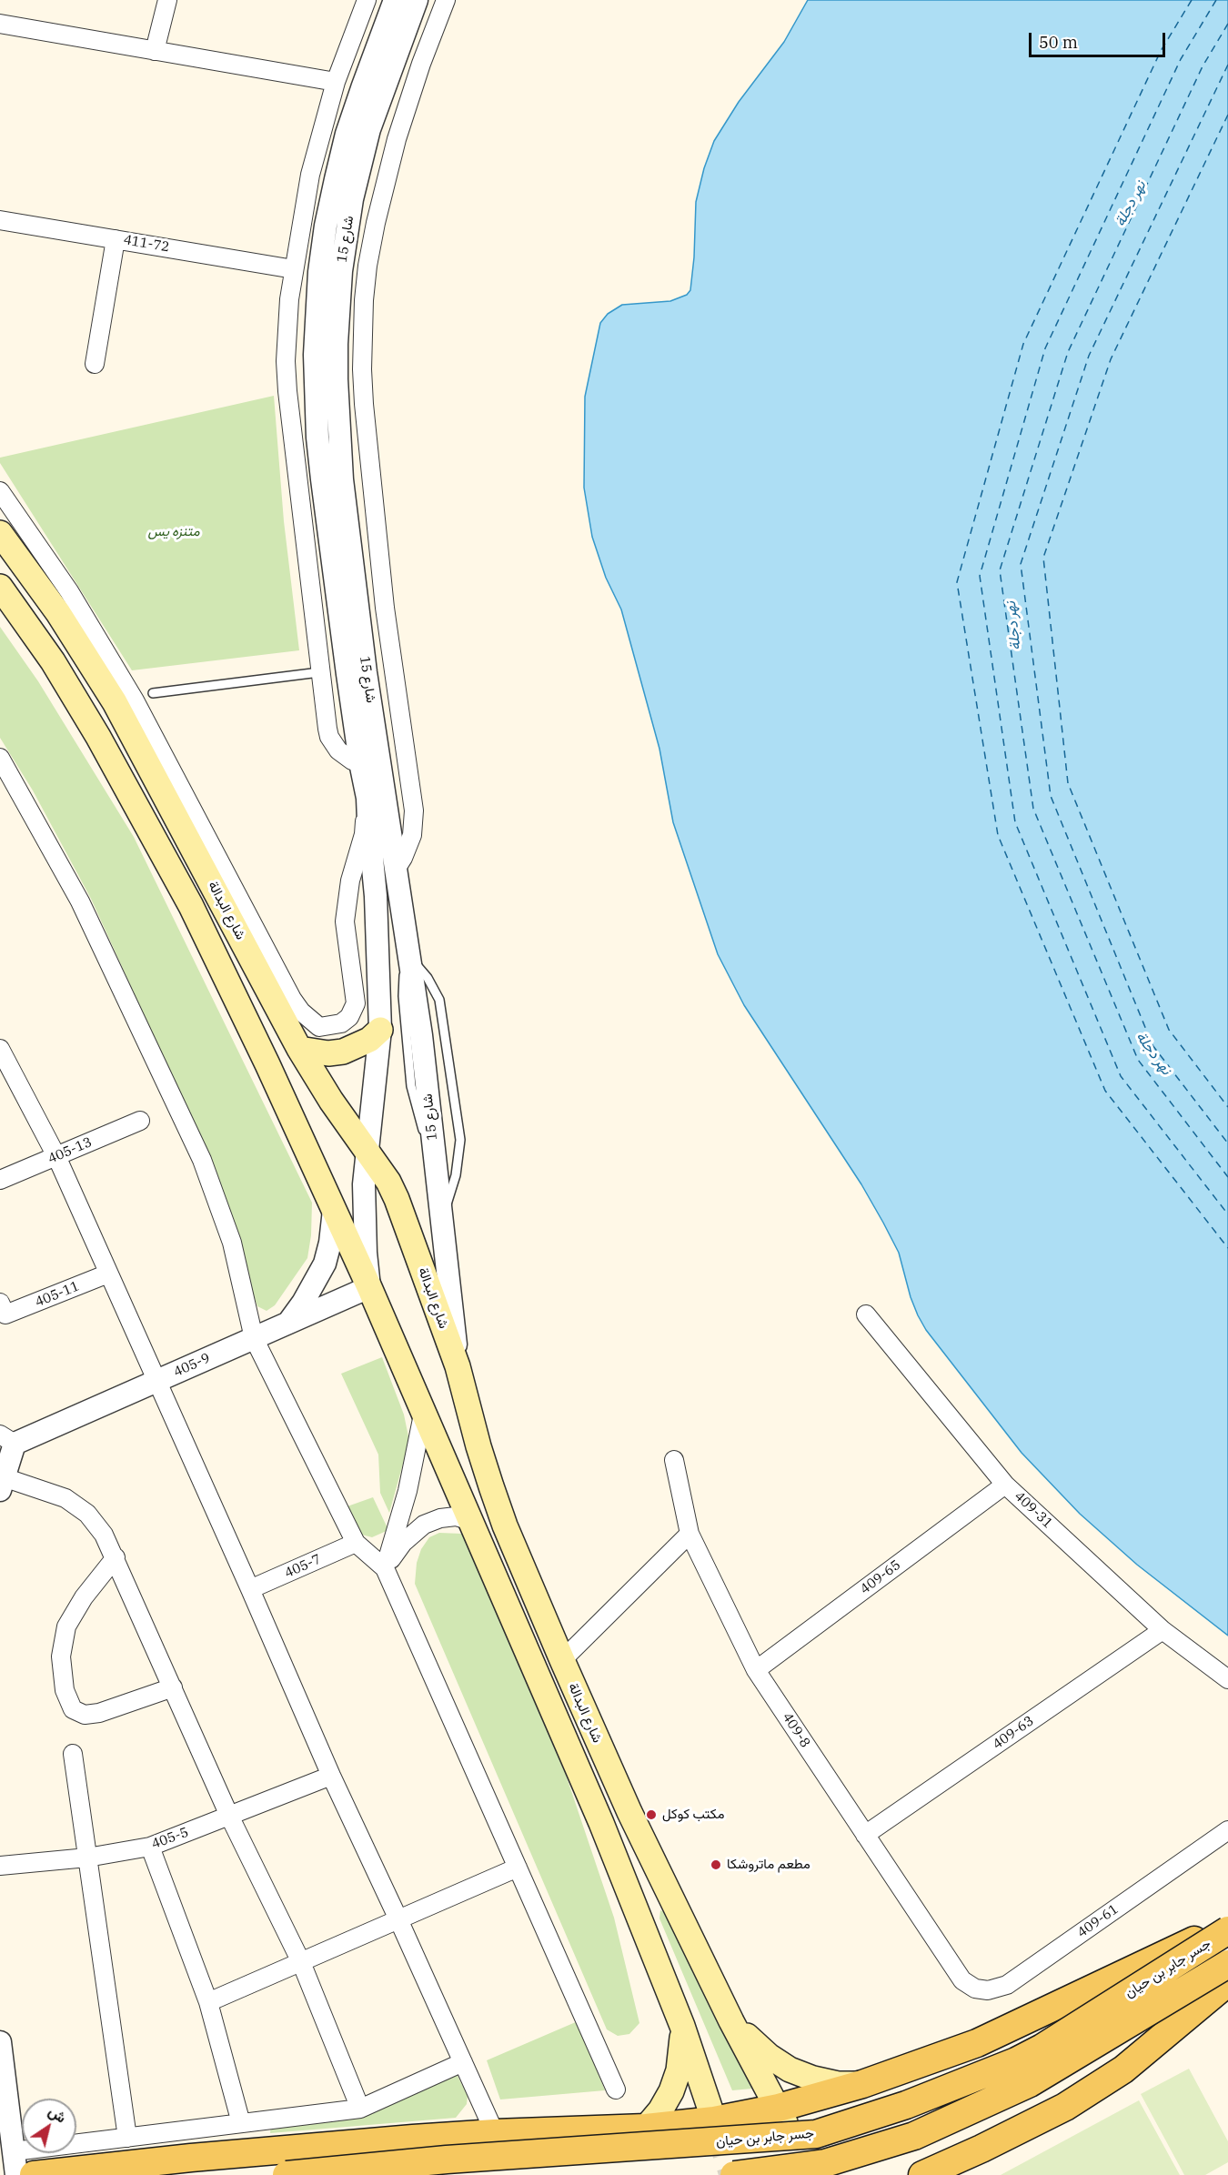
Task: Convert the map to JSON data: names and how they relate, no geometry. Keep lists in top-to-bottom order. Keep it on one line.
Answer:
{"streets":{"main road":["شارع البدالة","جسر جابر بن حيان"],"street":["شارع 15","411-72","405-13","405-11","405-9","409-31","405-7","409-65","409-8","409-63","405-5","409-61"]},"crossings":[["شارع 15","شارع البدالة"],["شارع 15","405-9"],["409-31","409-65"],["409-31","409-63"],["409-65","409-8"],["409-8","409-63"],["409-8","409-61"]],"water":["نهر دجلة"],"parks":["متنزه يس"],"places":["مكتب كوكل","مطعم ماتروشكا"],"scale_bar":"50 m","north":"top right"}
